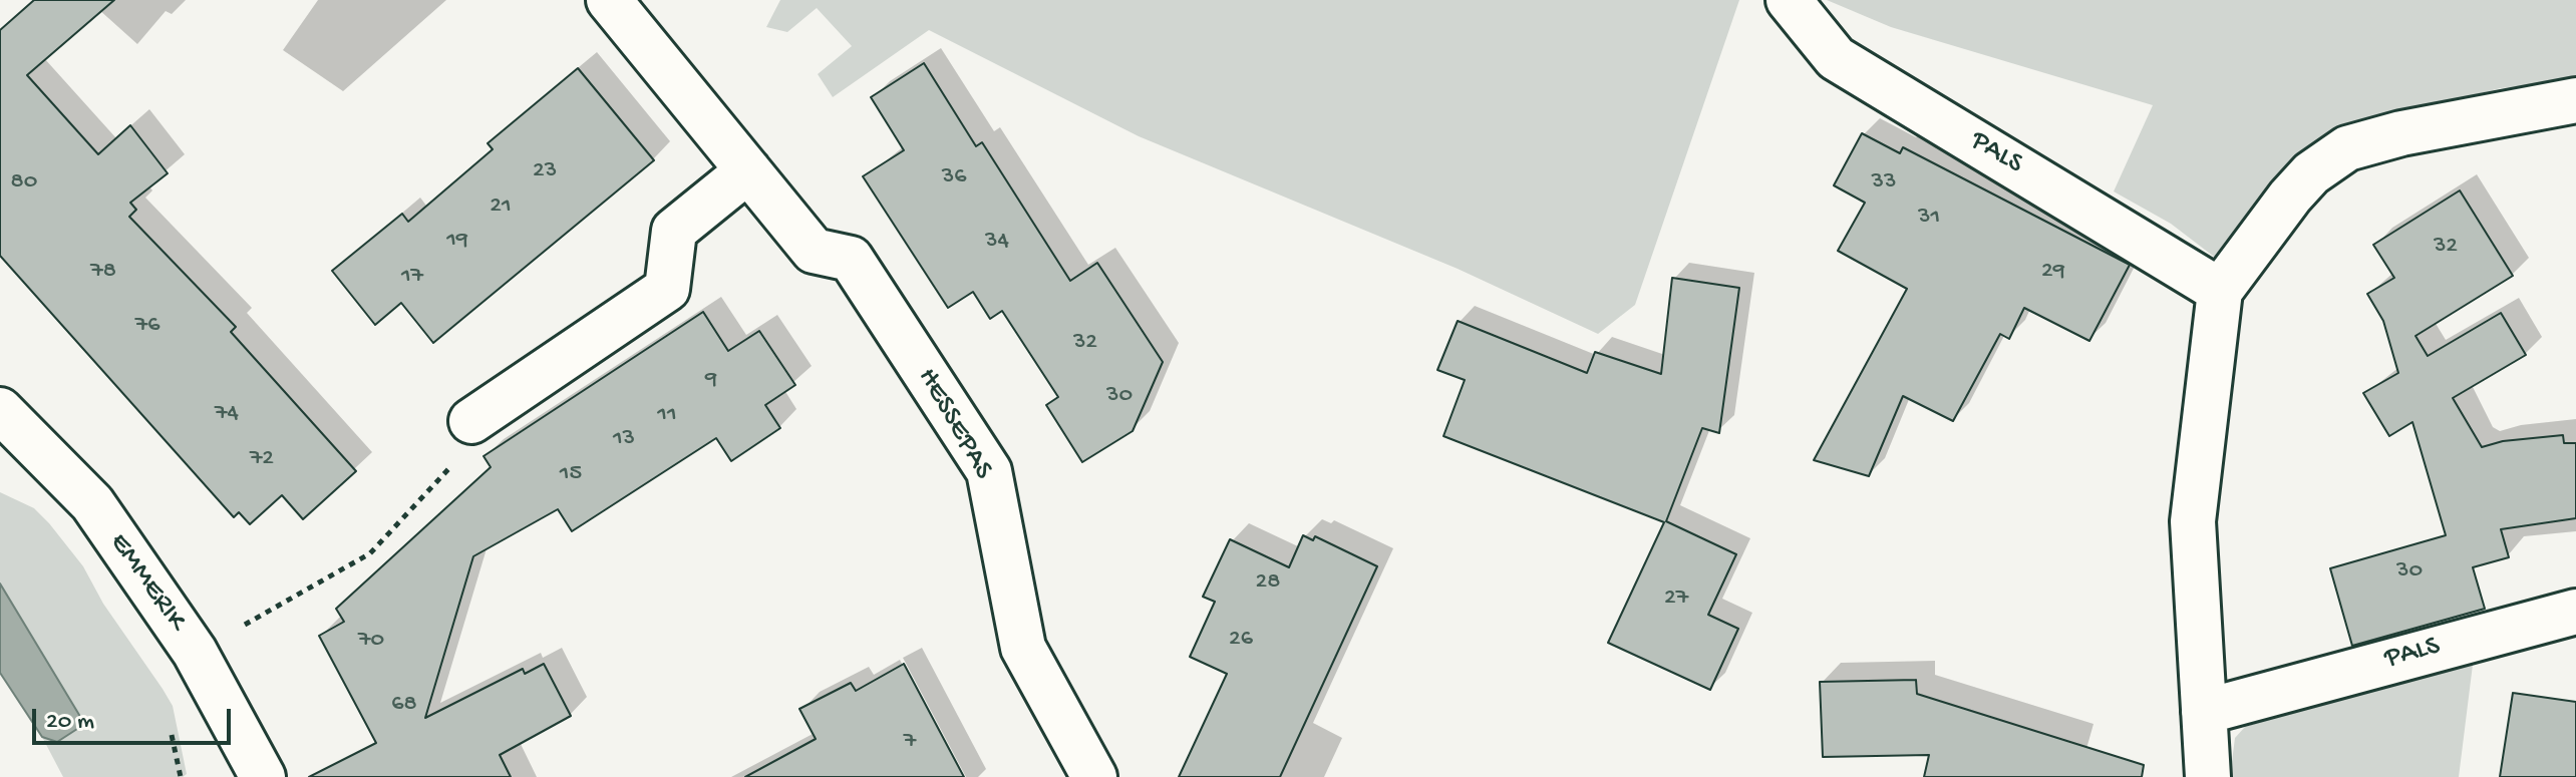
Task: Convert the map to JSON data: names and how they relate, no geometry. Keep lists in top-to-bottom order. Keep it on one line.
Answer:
{"streets":{"street":["PALS","HESSEPAS","EMMERIK"]},"house_numbers":["23","36","80","33","21","31","19","34","32","78","29","17","76","32","9","30","74","11","13","72","15","30","28","27","26","70","68","7"],"scale_bar":"20 m"}
